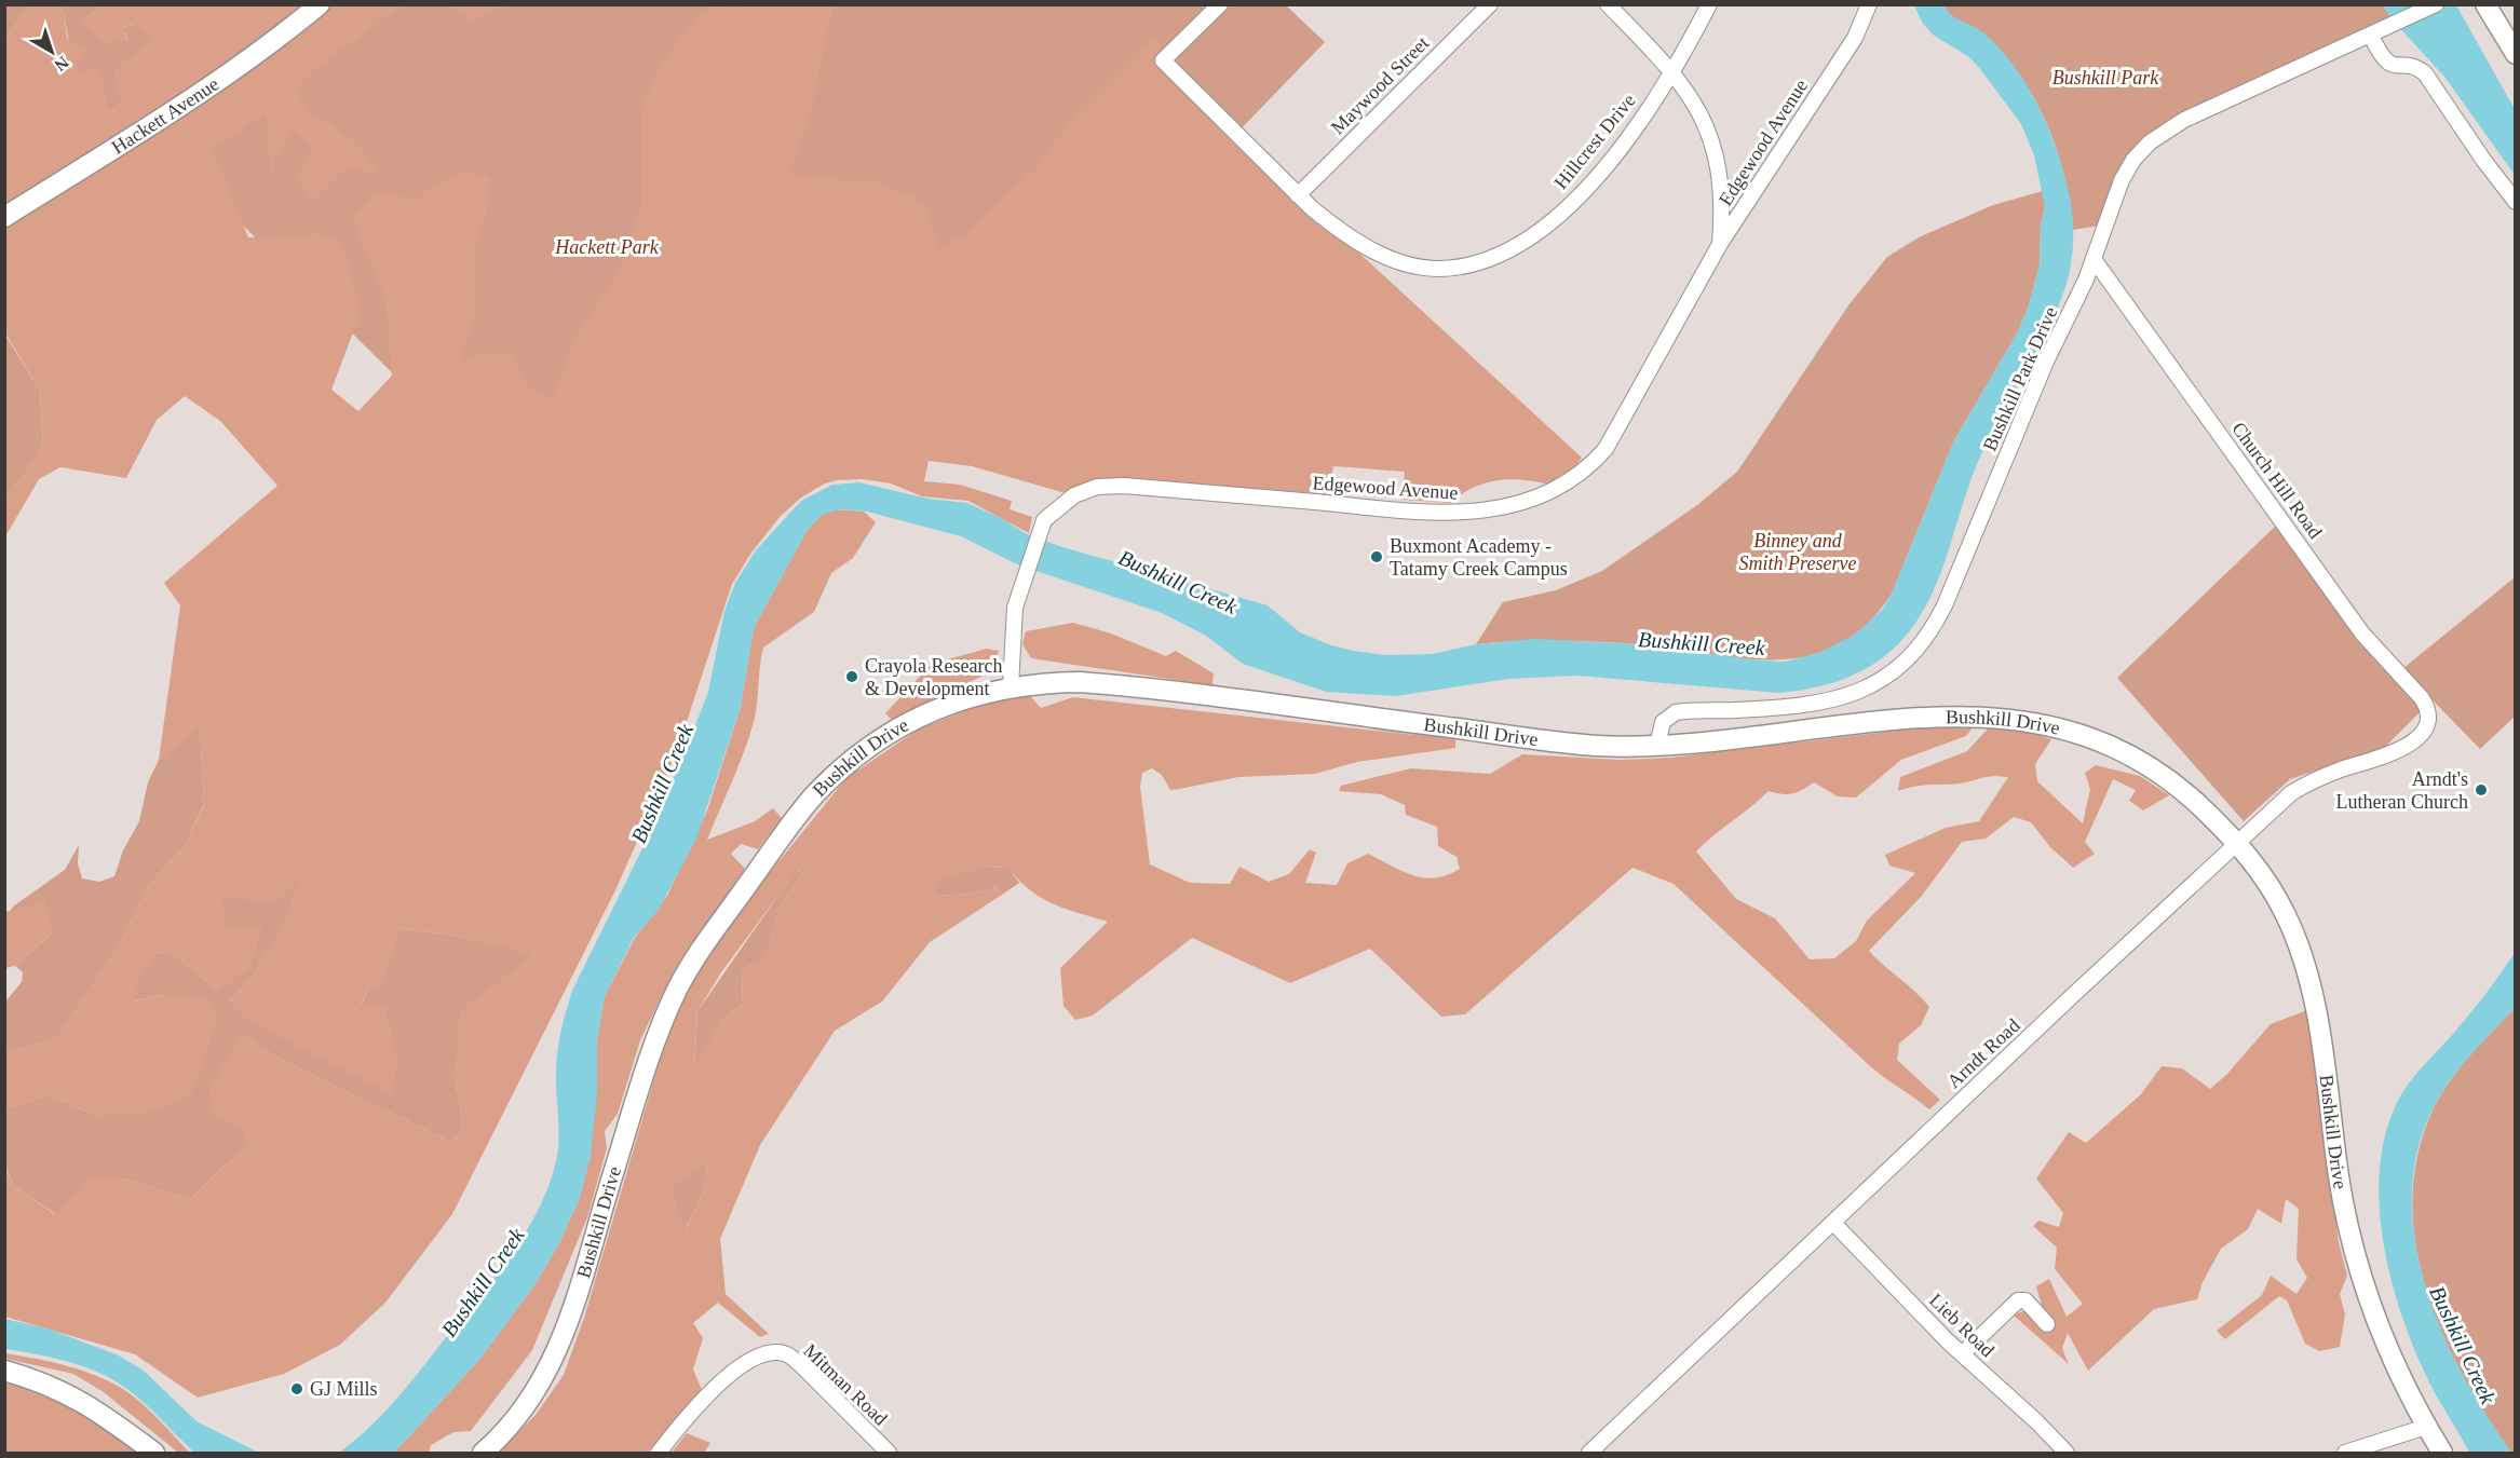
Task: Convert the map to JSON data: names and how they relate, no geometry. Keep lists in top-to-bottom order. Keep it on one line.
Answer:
{"streets":{"main road":["Hackett Avenue","Bushkill Drive"],"street":["Maywood Street","Hillcrest Drive","Edgewood Avenue","Bushkill Park Drive","Church Hill Road","Arndt Road","Lieb Road","Mitman Road"]},"crossings":[["Maywood Street","Hillcrest Drive"],["Edgewood Avenue","Bushkill Drive"],["Bushkill Park Drive","Church Hill Road"],["Bushkill Park Drive","Bushkill Drive"],["Church Hill Road","Arndt Road"],["Bushkill Drive","Arndt Road"],["Arndt Road","Lieb Road"]],"water":["Bushkill Creek"],"parks":["Bushkill Park","Hackett Park","Binney and Smith Preserve"],"places":["Buxmont Academy - Tatamy Creek Campus","Crayola Research & Development","Arndt's Lutheran Church","GJ Mills"],"north":"bottom right"}
